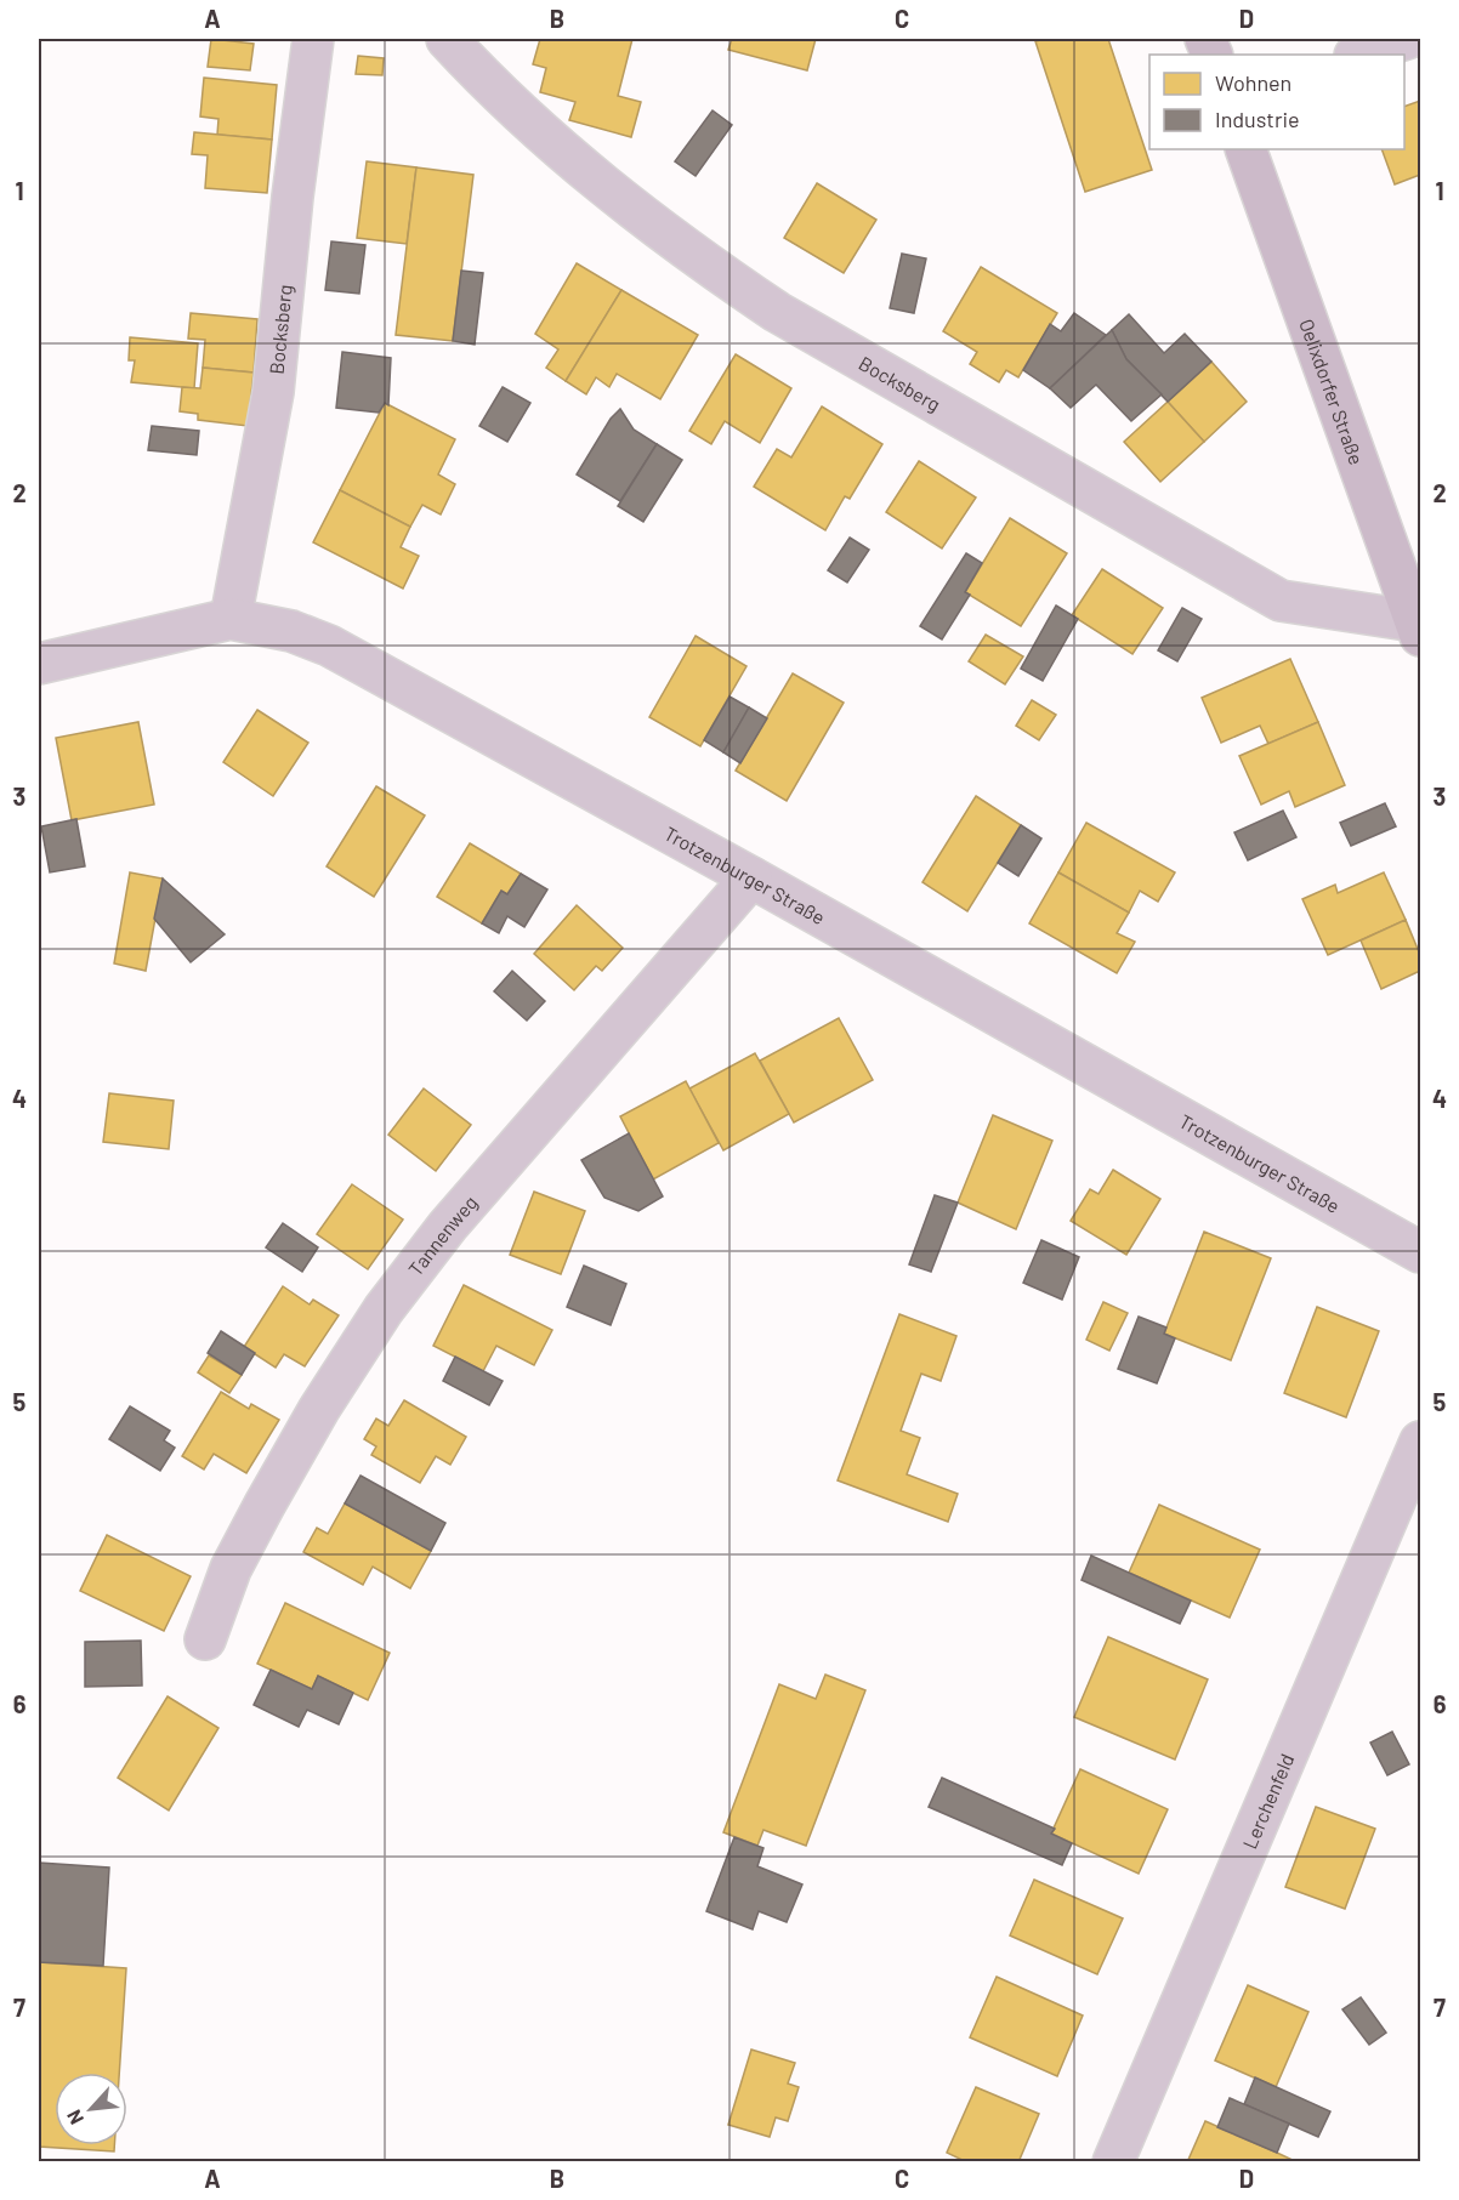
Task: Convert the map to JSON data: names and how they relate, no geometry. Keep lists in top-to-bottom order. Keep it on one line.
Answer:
{"streets":{"street":["Bocksberg","Oelixdorfer Straße","Trotzenburger Straße","Tannenweg","Lerchenfeld"]},"crossings":[["Bocksberg","Oelixdorfer Straße"],["Bocksberg","Trotzenburger Straße"],["Trotzenburger Straße","Tannenweg"]],"legend":["Wohnen","Industrie"],"north":"bottom left","grid":{"columns":["A","B","C","D"],"rows":["1","2","3","4","5","6","7"]}}
